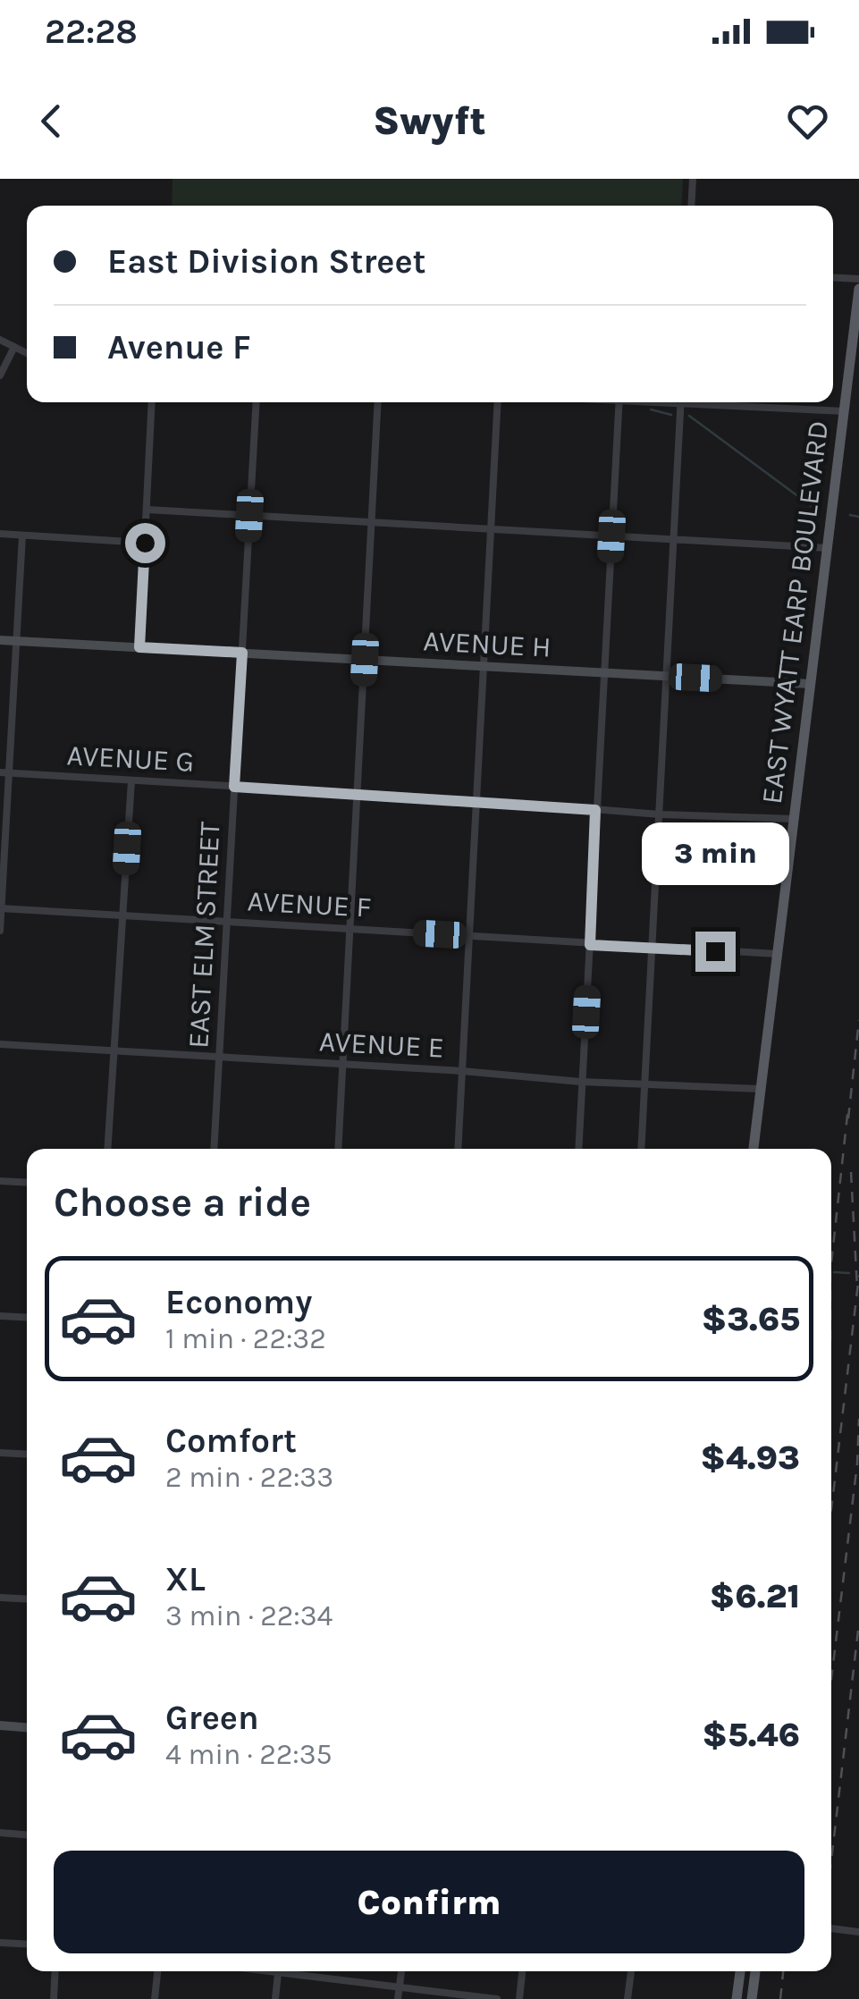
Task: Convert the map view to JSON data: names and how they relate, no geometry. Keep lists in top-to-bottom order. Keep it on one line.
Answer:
{"streets":{"main road":["EAST WYATT EARP BOULEVARD"],"street":["AVENUE H","AVENUE G","AVENUE F","EAST ELM STREET","AVENUE E"]},"crossings":[["EAST WYATT EARP BOULEVARD","AVENUE H"],["EAST WYATT EARP BOULEVARD","AVENUE G"],["EAST WYATT EARP BOULEVARD","AVENUE F"],["EAST WYATT EARP BOULEVARD","AVENUE E"],["AVENUE H","EAST ELM STREET"],["AVENUE G","EAST ELM STREET"],["AVENUE F","EAST ELM STREET"],["EAST ELM STREET","AVENUE E"]],"page":{"status":"22:28","header":"Swyft","banner":["East Division Street","Avenue F"],"bubble":"3 min","heading":"Choose a ride","list":[{"name":"Economy","note":"1 min · 22:32","value":"$3.65"},{"name":"Comfort","note":"2 min · 22:33","value":"$4.93"},{"name":"XL","note":"3 min · 22:34","value":"$6.21"},{"name":"Green","note":"4 min · 22:35","value":"$5.46"}],"buttons":"Confirm"}}
